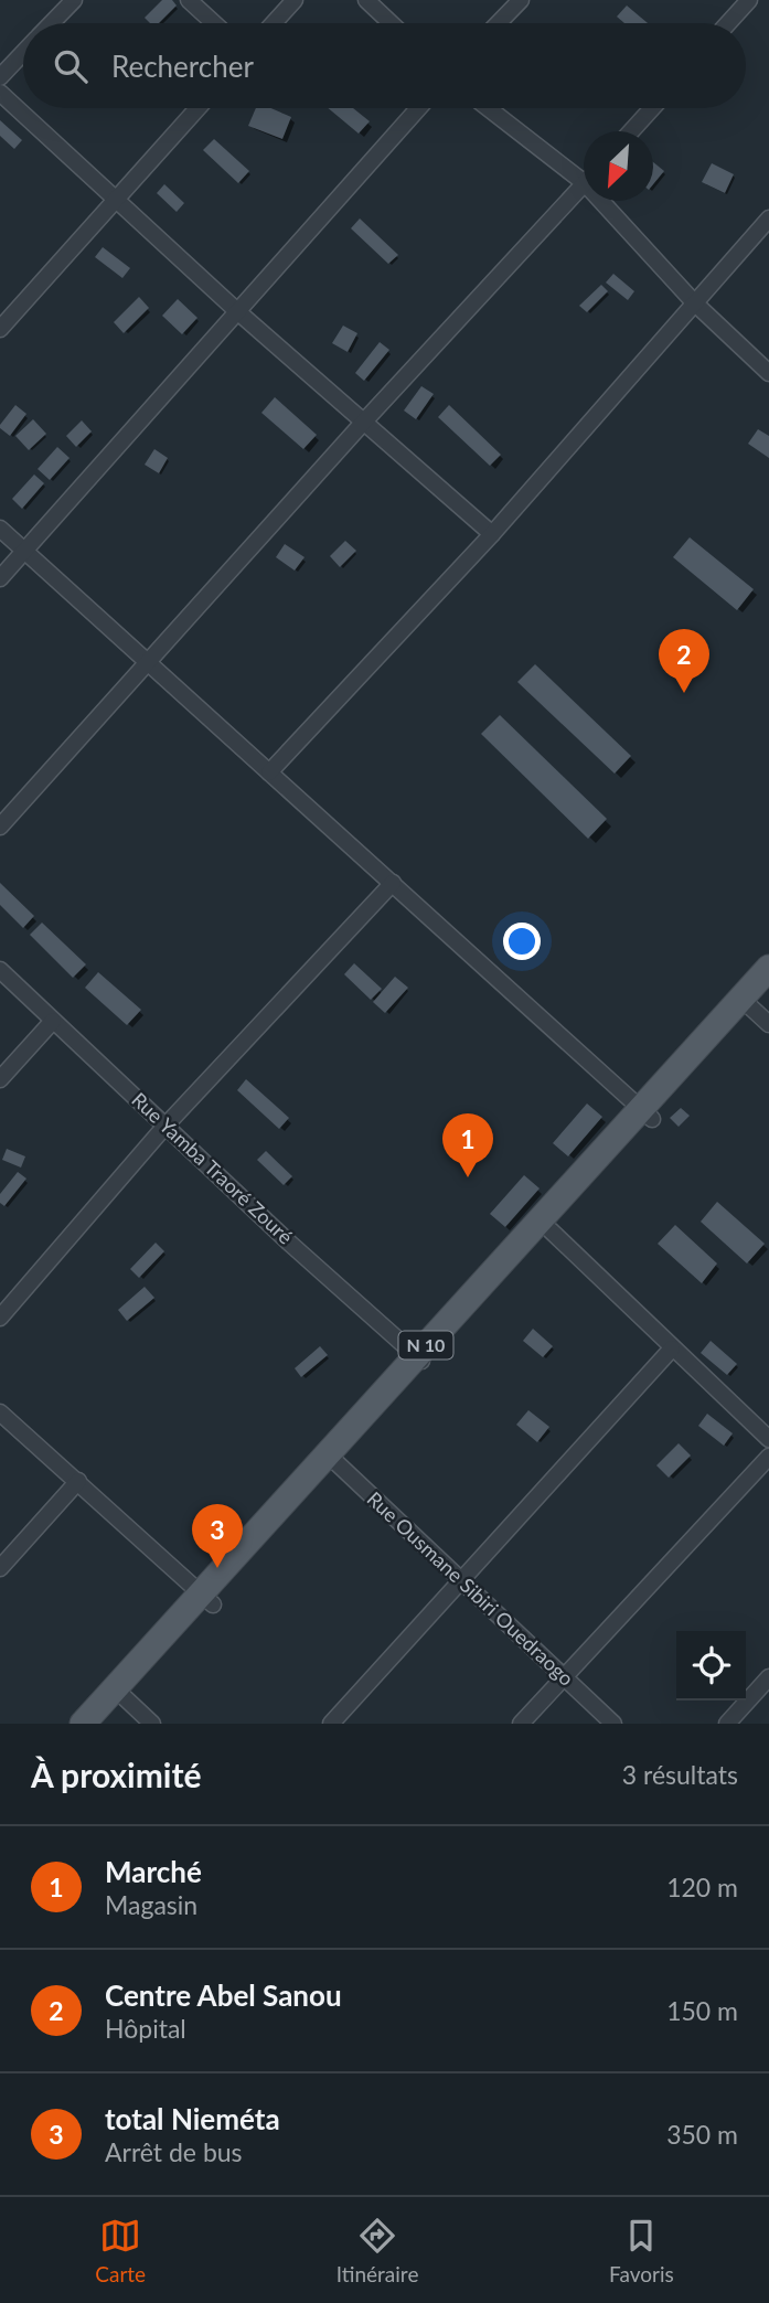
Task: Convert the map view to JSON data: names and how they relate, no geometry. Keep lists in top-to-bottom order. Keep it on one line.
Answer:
{"streets":{"main road":["N 10"],"street":["Rue Yamba Traoré Zouré","Rue Ousmane Sibiri Ouedraogo"]},"crossings":[["Rue Yamba Traoré Zouré","N 10"],["N 10","Rue Ousmane Sibiri Ouedraogo"]],"north":"bottom left","page":{"search":"Rechercher","pins":["2","1","3"],"heading":["À proximité","3 résultats"],"list":[{"mark":"1","name":"Marché","note":"Magasin","value":"120 m"},{"mark":"2","name":"Centre Abel Sanou","note":"Hôpital","value":"150 m"},{"mark":"3","name":"total Nieméta","note":"Arrêt de bus","value":"350 m"}],"nav":["Carte","Itinéraire","Favoris"]}}
